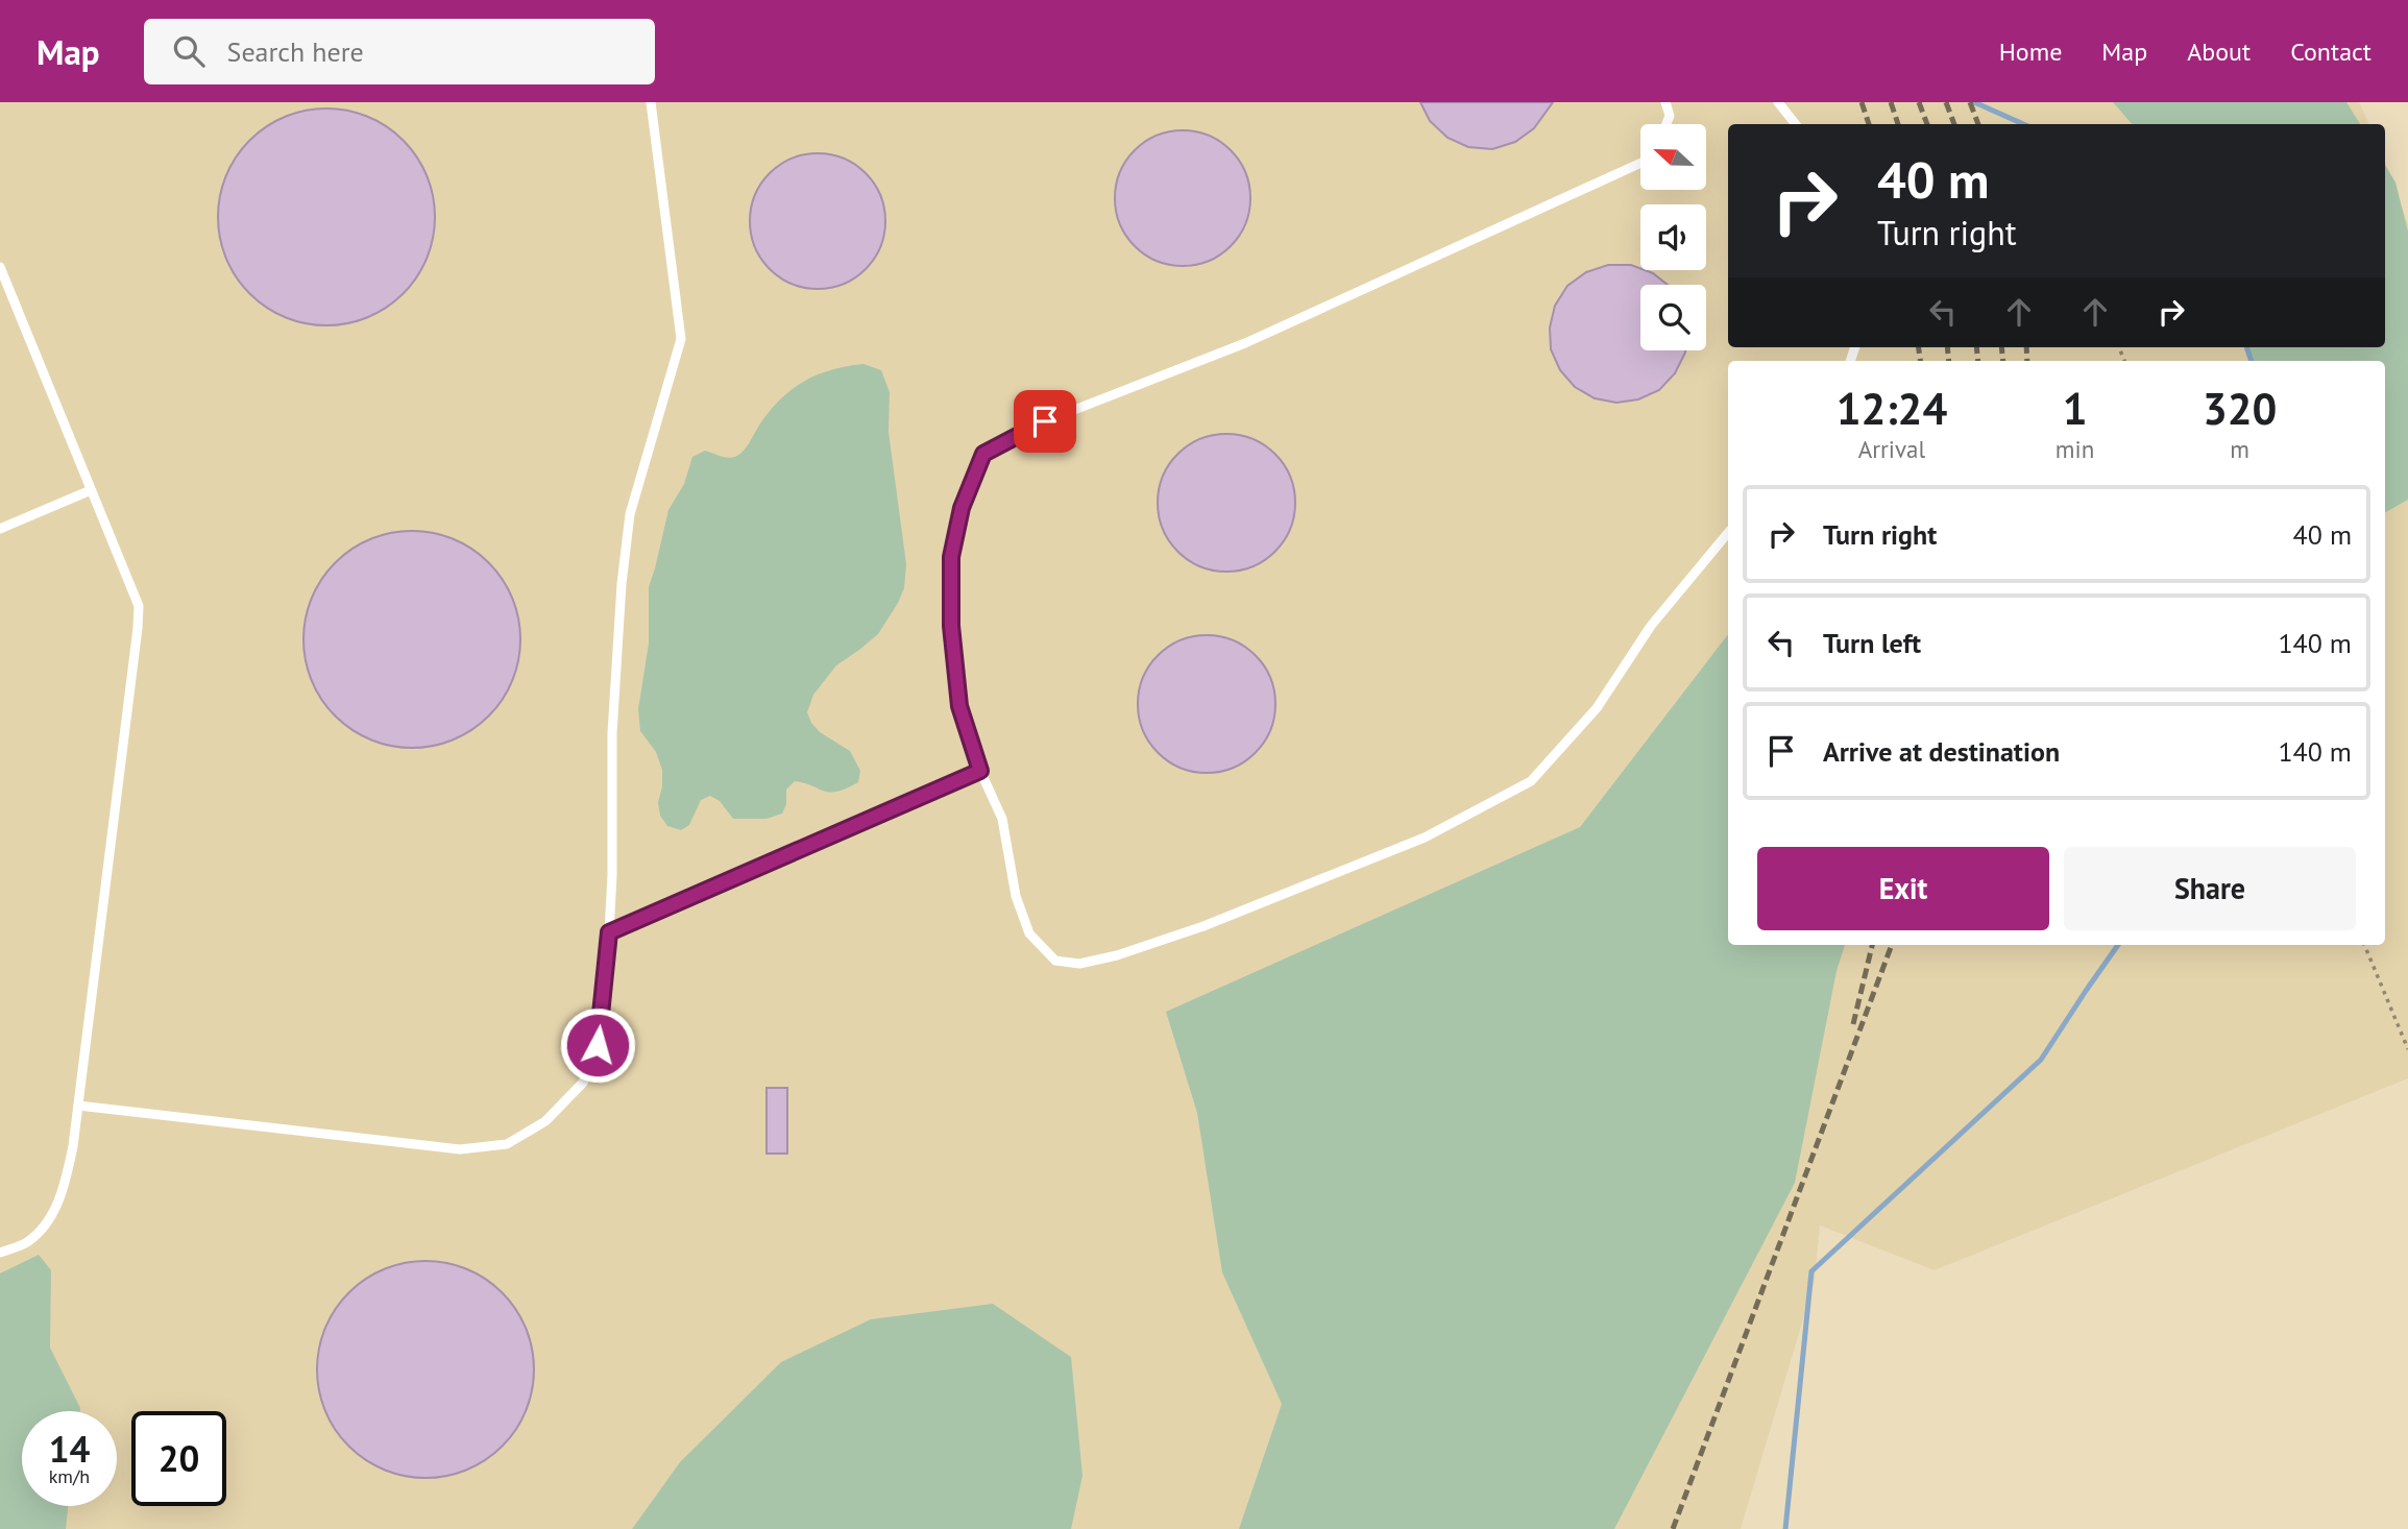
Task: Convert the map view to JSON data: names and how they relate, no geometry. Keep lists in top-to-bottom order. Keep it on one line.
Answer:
{"north":"left","page":{"header":"Map","search":"Search here","nav":["Home","Map","About","Contact"],"turn":["40 m","Turn right"],"eta":["12:24","Arrival","1","min","320","m"],"list":[{"name":"Turn right","value":"40 m"},{"name":"Turn left","value":"140 m"},{"name":"Arrive at destination","value":"140 m"}],"buttons":["Exit","Share"],"speed":"14 km/h","limit":"20"}}
